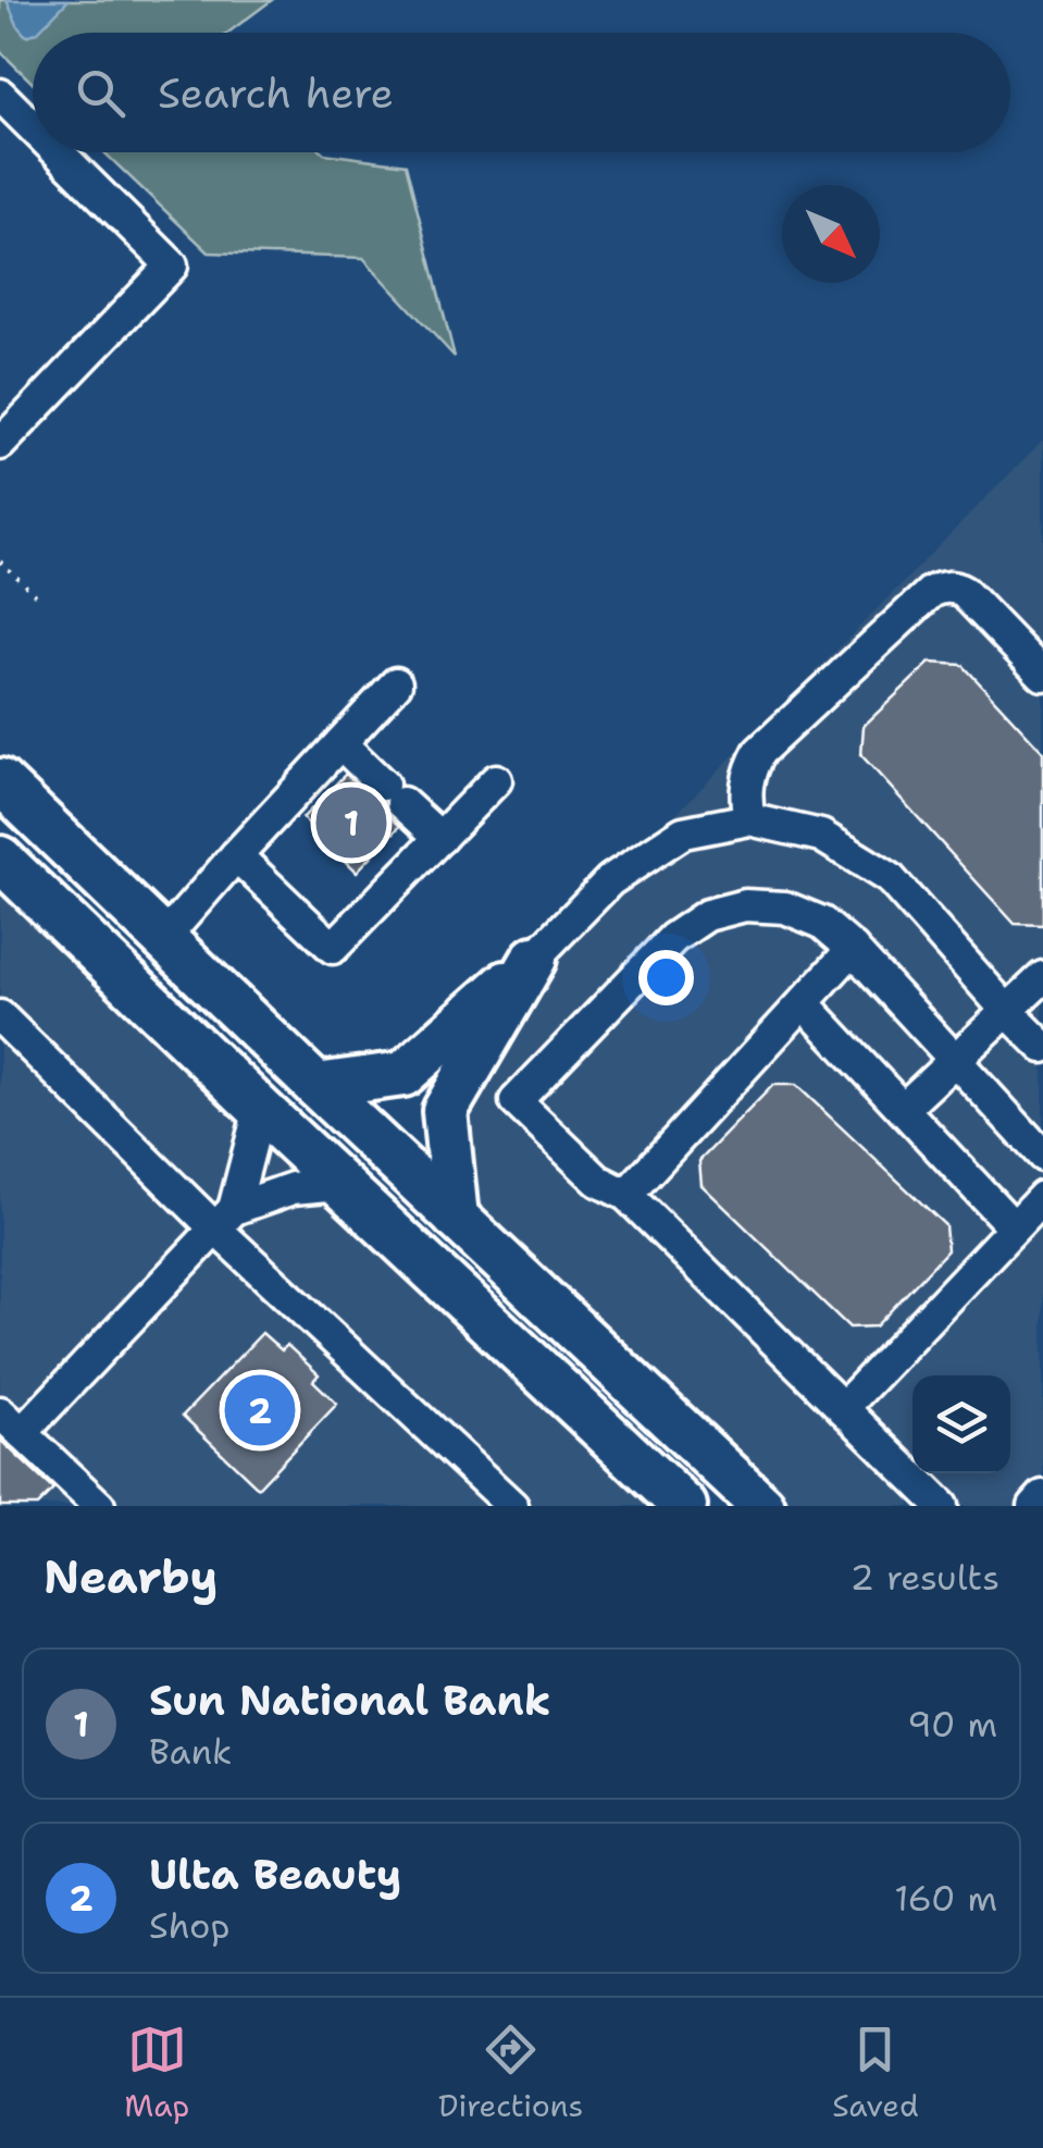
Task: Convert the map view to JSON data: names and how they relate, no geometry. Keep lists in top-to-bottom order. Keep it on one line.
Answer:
{"north":"bottom right","page":{"search":"Search here","pins":["1","2"],"heading":["Nearby","2 results"],"list":[{"mark":"1","name":"Sun National Bank","note":"Bank","value":"90 m"},{"mark":"2","name":"Ulta Beauty","note":"Shop","value":"160 m"}],"nav":["Map","Directions","Saved"]}}
